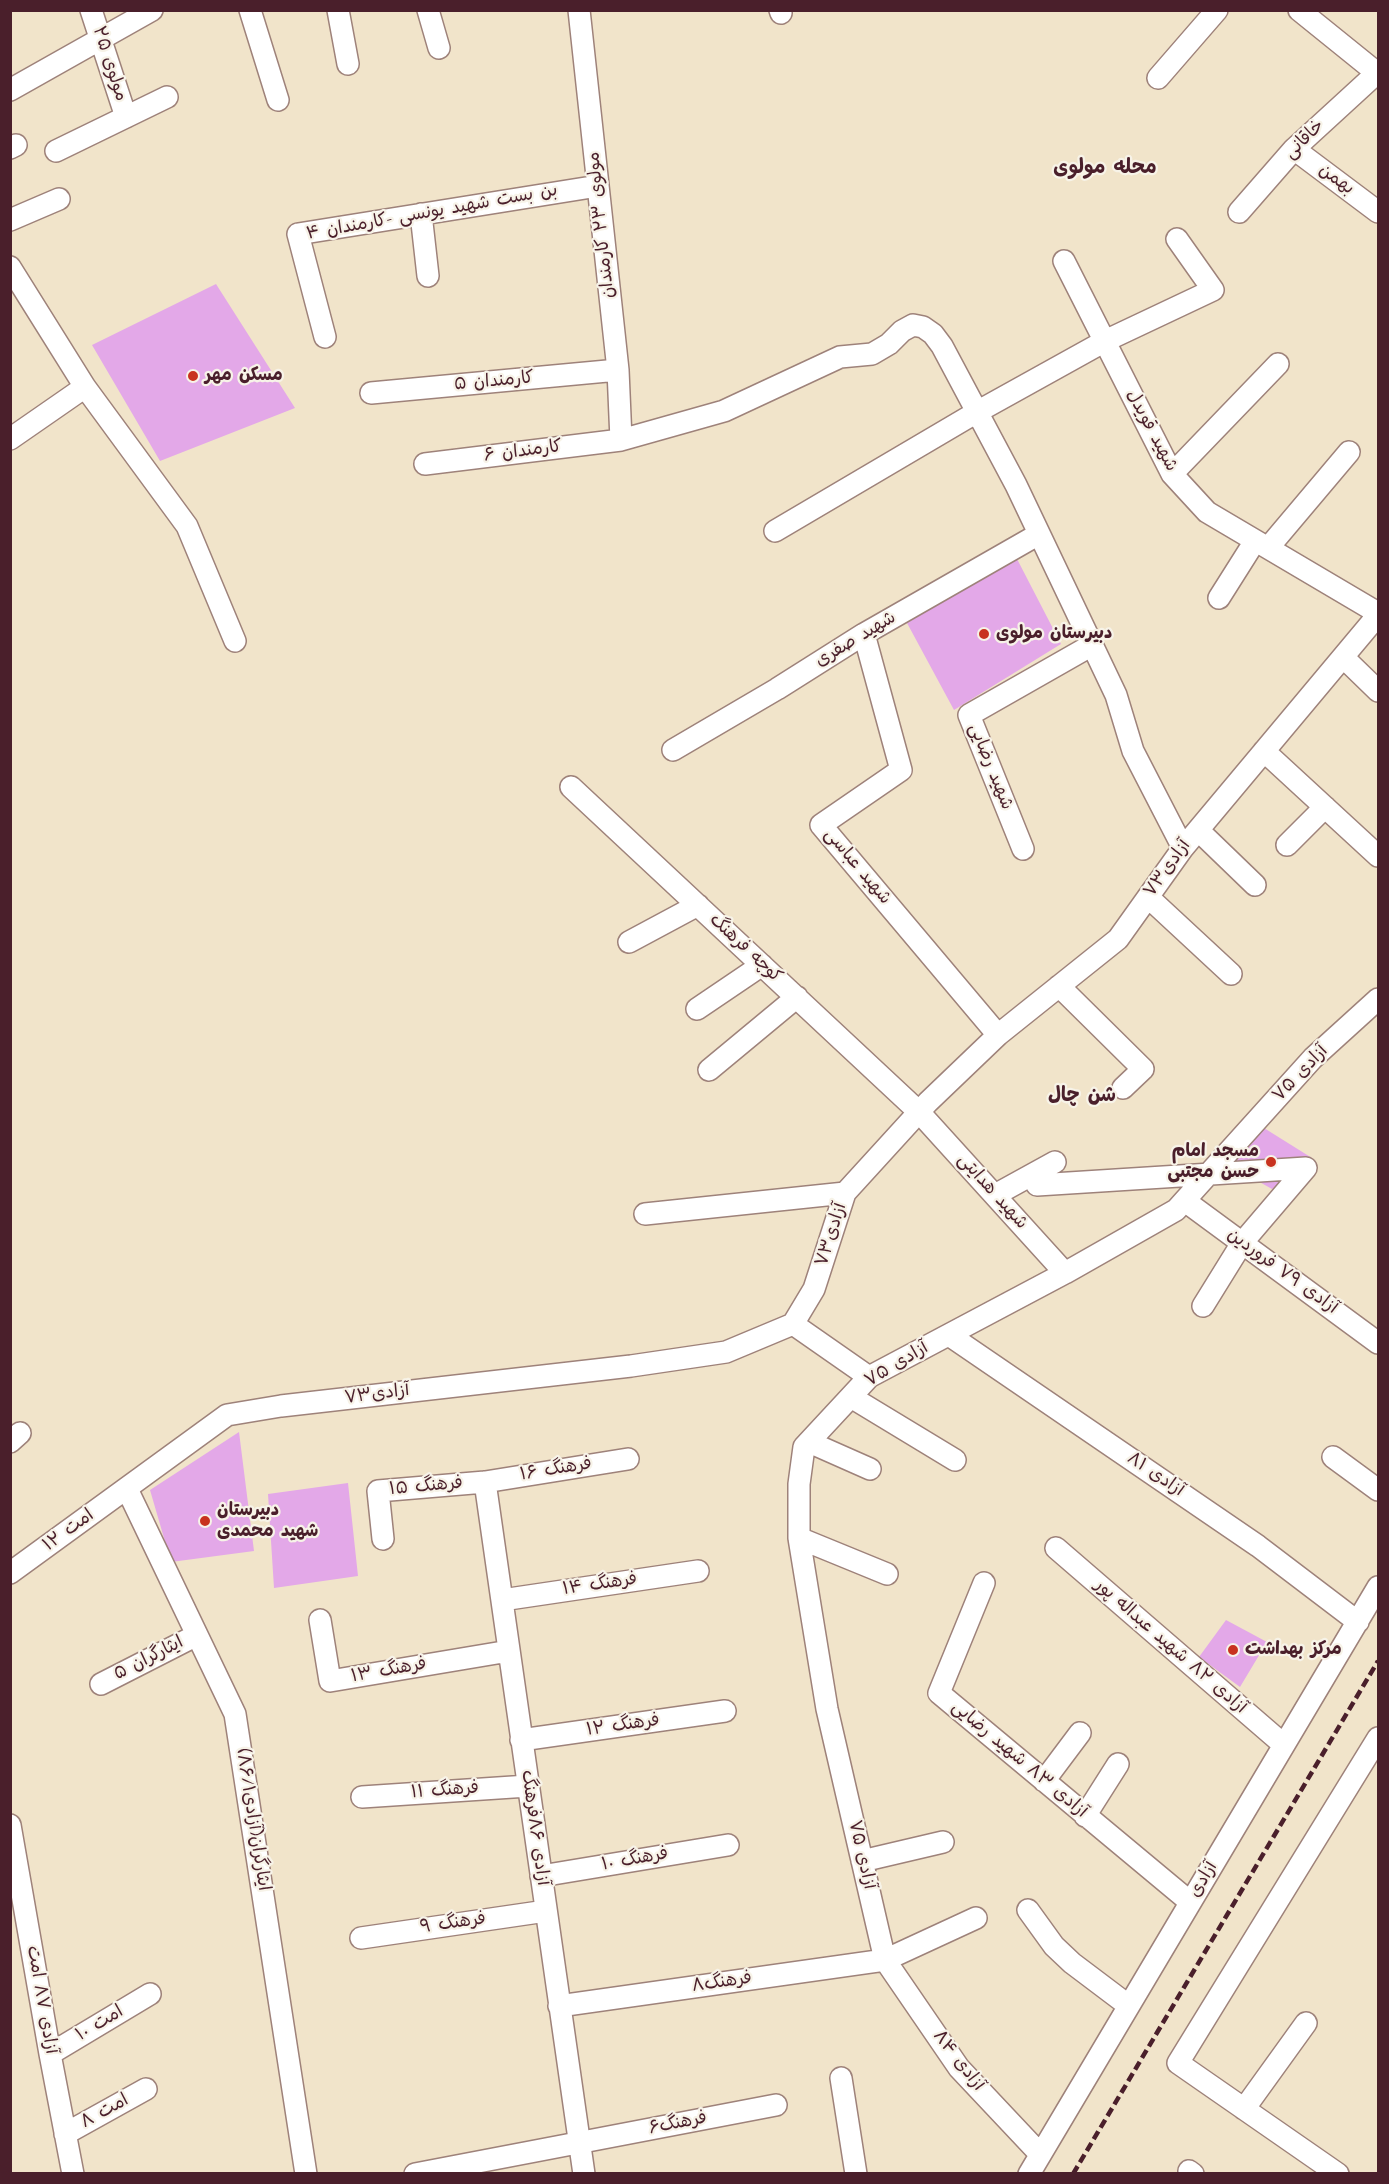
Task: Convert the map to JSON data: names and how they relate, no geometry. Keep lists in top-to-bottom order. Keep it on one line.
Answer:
{"streets":{"street":["مولوی ۲۵","خاقانی","بهمن","بن بست شهید یونسی -کارمندان ۴","مولوی ۲۳ کارمندان","کارمندان ۵","شهید قویدل","کارمندان ۶","شهید صفری","شهید رضایی","شهید عباسی","آزادی۷۳","کوچه فرهنگ","آزادی ۷۵","شهید هدایتی","آزادی ۷۹ فروردین","فرهنگ ۱۶","آزادی ۸۱","فرهنگ ۱۵","امت ۱۲","فرهنگ ۱۴","آزادی ۸۲ شهید عبداله پور","ایثارگران ۵","فرهنگ ۱۳","فرهنگ ۱۲","آزادی ۸۳ شهید رضایی","فرهنگ ۱۱","ایثارگران(آزادی۸۶/۱)","آزادی ۸۶فرهنگ","فرهنگ ۱۰","آزادی","فرهنگ ۹","فرهنگ۸","آزادی ۸۷ امت","امت ۱۰","آزادی ۸۴","امت ۸","فرهنگ۶"]},"crossings":[["خاقانی","بهمن"],["بن بست شهید یونسی -کارمندان ۴","مولوی ۲۳ کارمندان"],["مولوی ۲۳ کارمندان","کارمندان ۵"],["مولوی ۲۳ کارمندان","کارمندان ۶"],["شهید قویدل","آزادی۷۳"],["کارمندان ۶","شهید صفری"],["کارمندان ۶","شهید رضایی"],["کارمندان ۶","آزادی۷۳"],["شهید صفری","شهید عباسی"],["شهید عباسی","آزادی۷۳"],["آزادی۷۳","کوچه فرهنگ"],["آزادی۷۳","شهید هدایتی"],["آزادی۷۳","امت ۱۲"],["آزادی۷۳","ایثارگران(آزادی۸۶/۱)"],["کوچه فرهنگ","شهید هدایتی"],["آزادی ۷۵","شهید هدایتی"],["آزادی ۷۵","آزادی ۷۹ فروردین"],["آزادی ۷۵","آزادی ۸۱"],["آزادی ۷۵","فرهنگ۸"],["آزادی ۷۵","آزادی ۸۴"],["فرهنگ ۱۶","فرهنگ ۱۵"],["فرهنگ ۱۶","آزادی ۸۶فرهنگ"],["آزادی ۸۱","آزادی"],["فرهنگ ۱۵","آزادی ۸۶فرهنگ"],["امت ۱۲","ایثارگران(آزادی۸۶/۱)"],["فرهنگ ۱۴","آزادی ۸۶فرهنگ"],["آزادی ۸۲ شهید عبداله پور","آزادی"],["ایثارگران ۵","ایثارگران(آزادی۸۶/۱)"],["فرهنگ ۱۳","آزادی ۸۶فرهنگ"],["فرهنگ ۱۲","آزادی ۸۶فرهنگ"],["آزادی ۸۳ شهید رضایی","آزادی"],["فرهنگ ۱۱","آزادی ۸۶فرهنگ"],["آزادی ۸۶فرهنگ","فرهنگ ۱۰"],["آزادی ۸۶فرهنگ","فرهنگ ۹"],["آزادی ۸۶فرهنگ","فرهنگ۸"],["آزادی ۸۶فرهنگ","فرهنگ۶"],["آزادی","آزادی ۸۴"],["فرهنگ۸","آزادی ۸۴"],["آزادی ۸۷ امت","امت ۱۰"],["آزادی ۸۷ امت","امت ۸"]],"districts":["محله مولوی","شن چال"],"places":["مسکن مهر","دبیرستان مولوی","مسجد امام حسن مجتبی","دبیرستان شهید محمدی","مرکز بهداشت"]}
